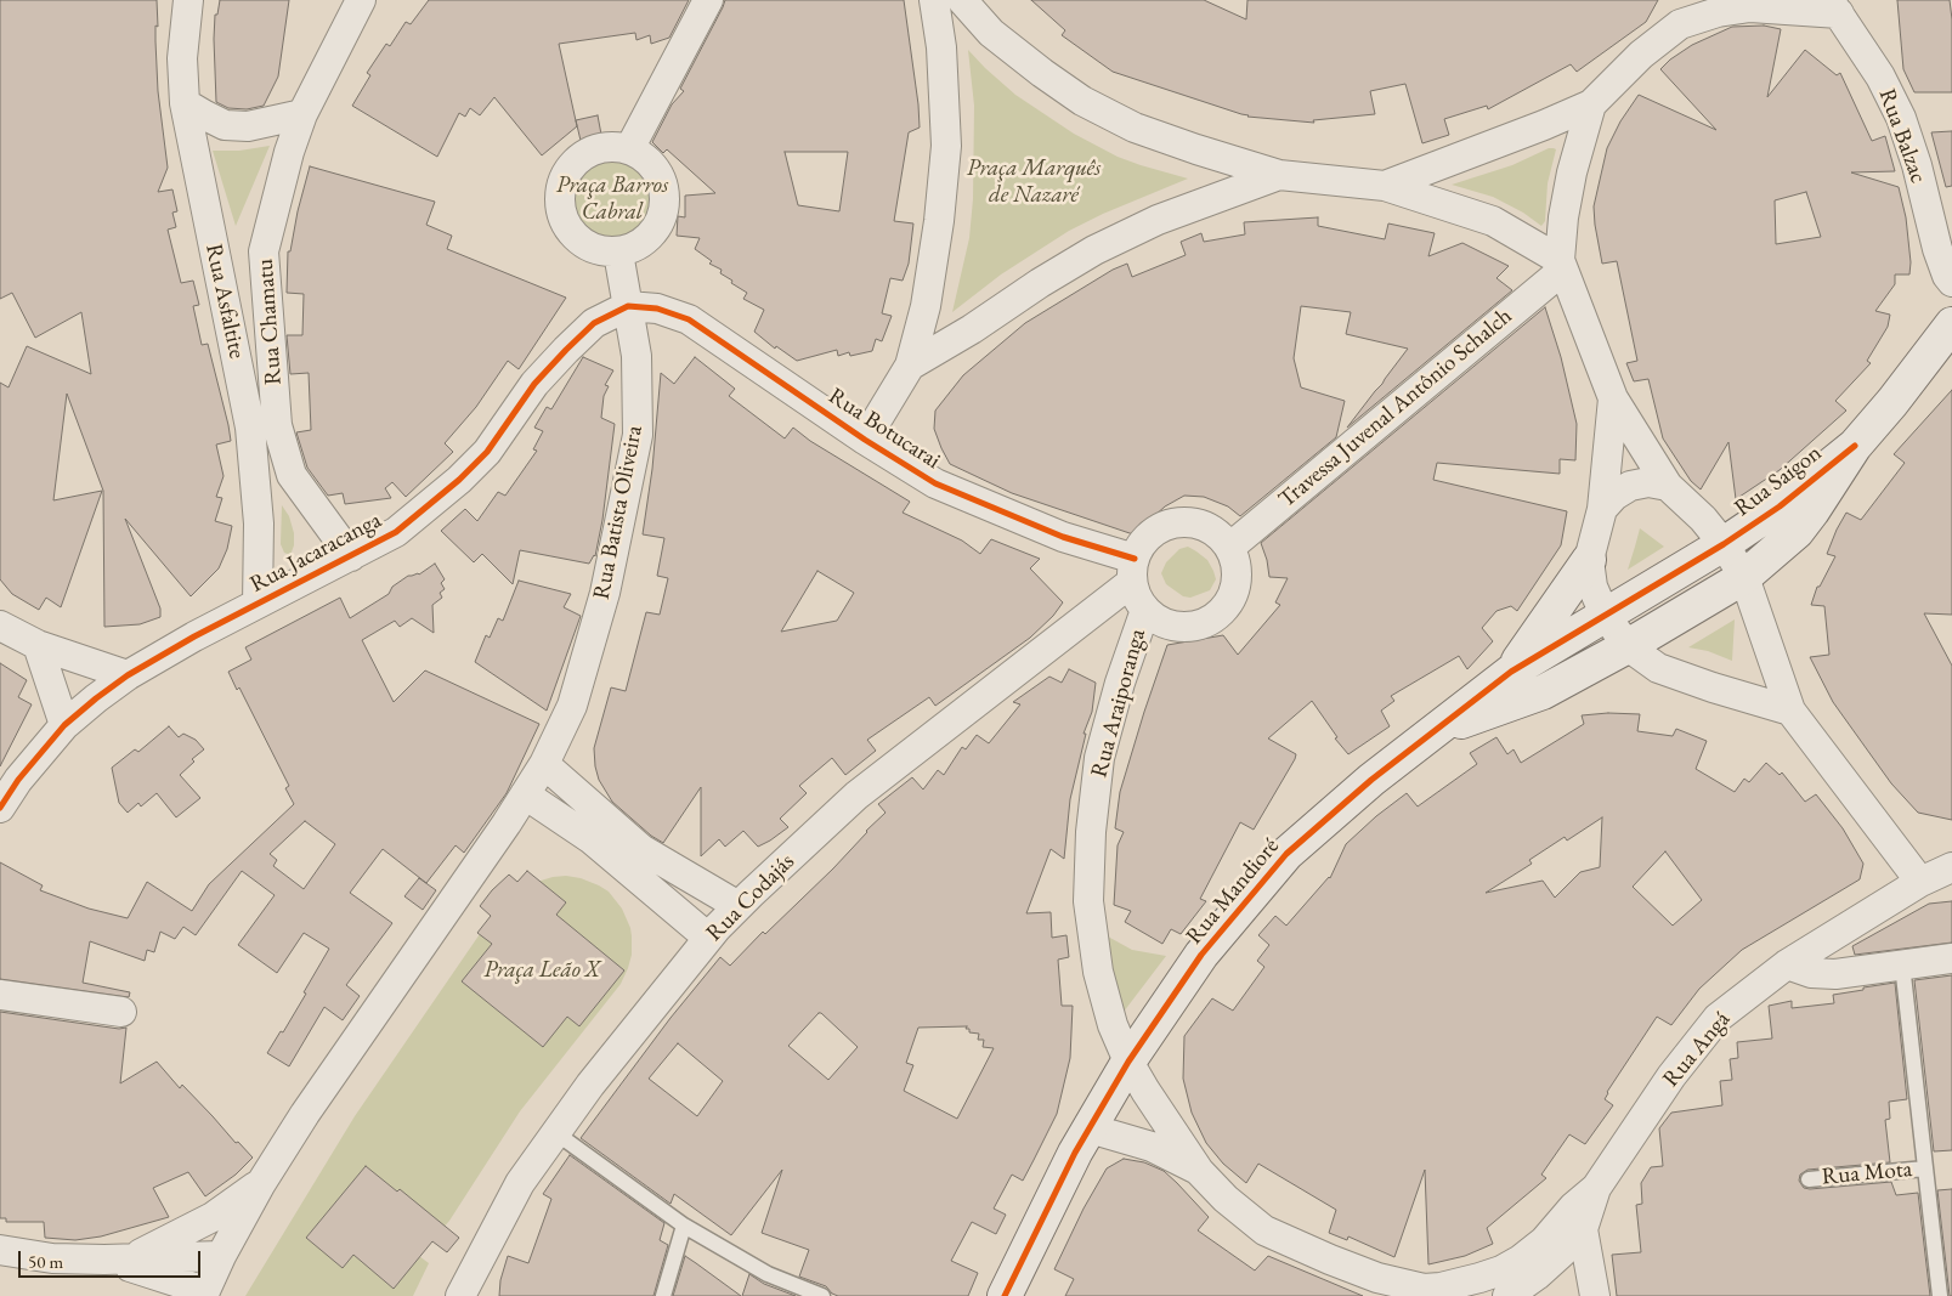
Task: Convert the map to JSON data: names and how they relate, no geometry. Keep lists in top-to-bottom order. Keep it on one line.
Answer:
{"streets":{"street":["Rua Balzac","Rua Asfaltite","Rua Chamatu","Travessa Juvenal Antônio Schalch","Rua Botucarai","Rua Saigon","Rua Batista Oliveira","Rua Jacaracanga","Rua Araiporanga","Rua Mandioré","Rua Codajás","Rua Angá"],"lane":["Rua Mota"]},"crossings":[["Rua Asfaltite","Rua Jacaracanga"],["Rua Chamatu","Rua Jacaracanga"],["Travessa Juvenal Antônio Schalch","Rua Botucarai"],["Travessa Juvenal Antônio Schalch","Rua Araiporanga"],["Travessa Juvenal Antônio Schalch","Rua Codajás"],["Rua Botucarai","Rua Batista Oliveira"],["Rua Botucarai","Rua Jacaracanga"],["Rua Botucarai","Rua Araiporanga"],["Rua Botucarai","Rua Codajás"],["Rua Saigon","Rua Mandioré"],["Rua Batista Oliveira","Rua Jacaracanga"],["Rua Araiporanga","Rua Mandioré"],["Rua Araiporanga","Rua Codajás"],["Rua Araiporanga","Rua Angá"]],"parks":["Praça Marquês de Nazaré","Praça Barros Cabral","Praça Leão X"],"scale_bar":"50 m"}
